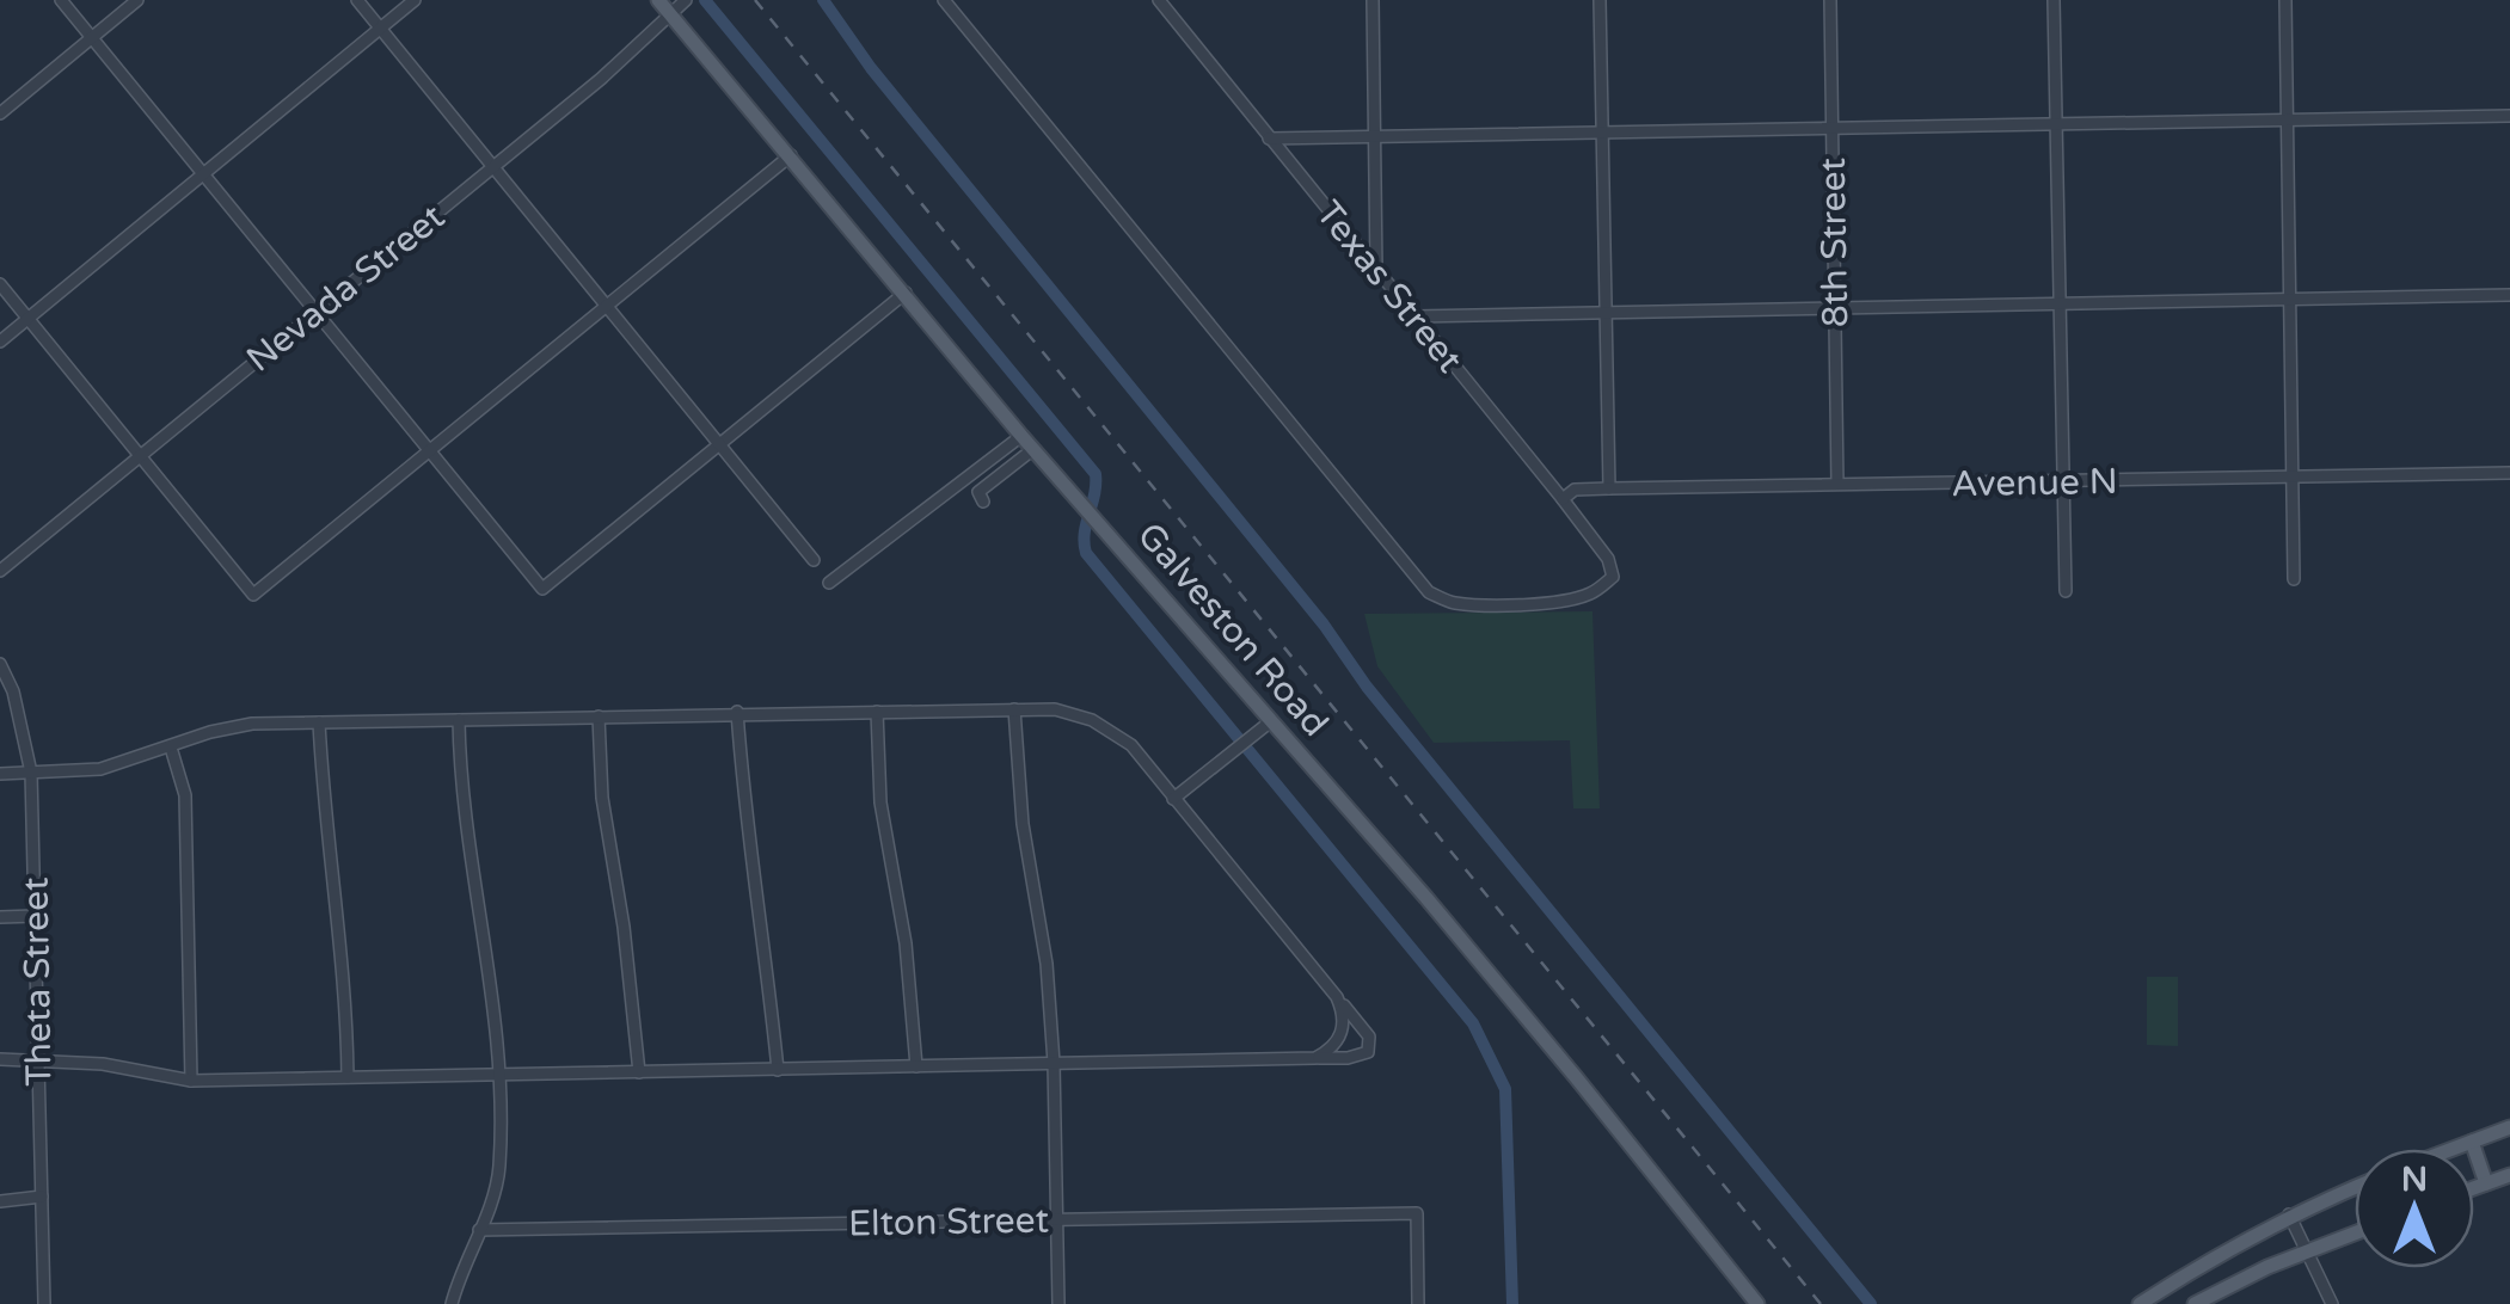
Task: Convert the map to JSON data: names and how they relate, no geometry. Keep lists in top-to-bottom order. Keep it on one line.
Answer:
{"streets":{"main road":["Galveston Road"],"street":["8th Street","Texas Street","Nevada Street","Avenue N","Theta Street","Elton Street"]},"crossings":[["8th Street","Avenue N"],["Texas Street","Avenue N"],["Nevada Street","Galveston Road"]],"north":"top"}
